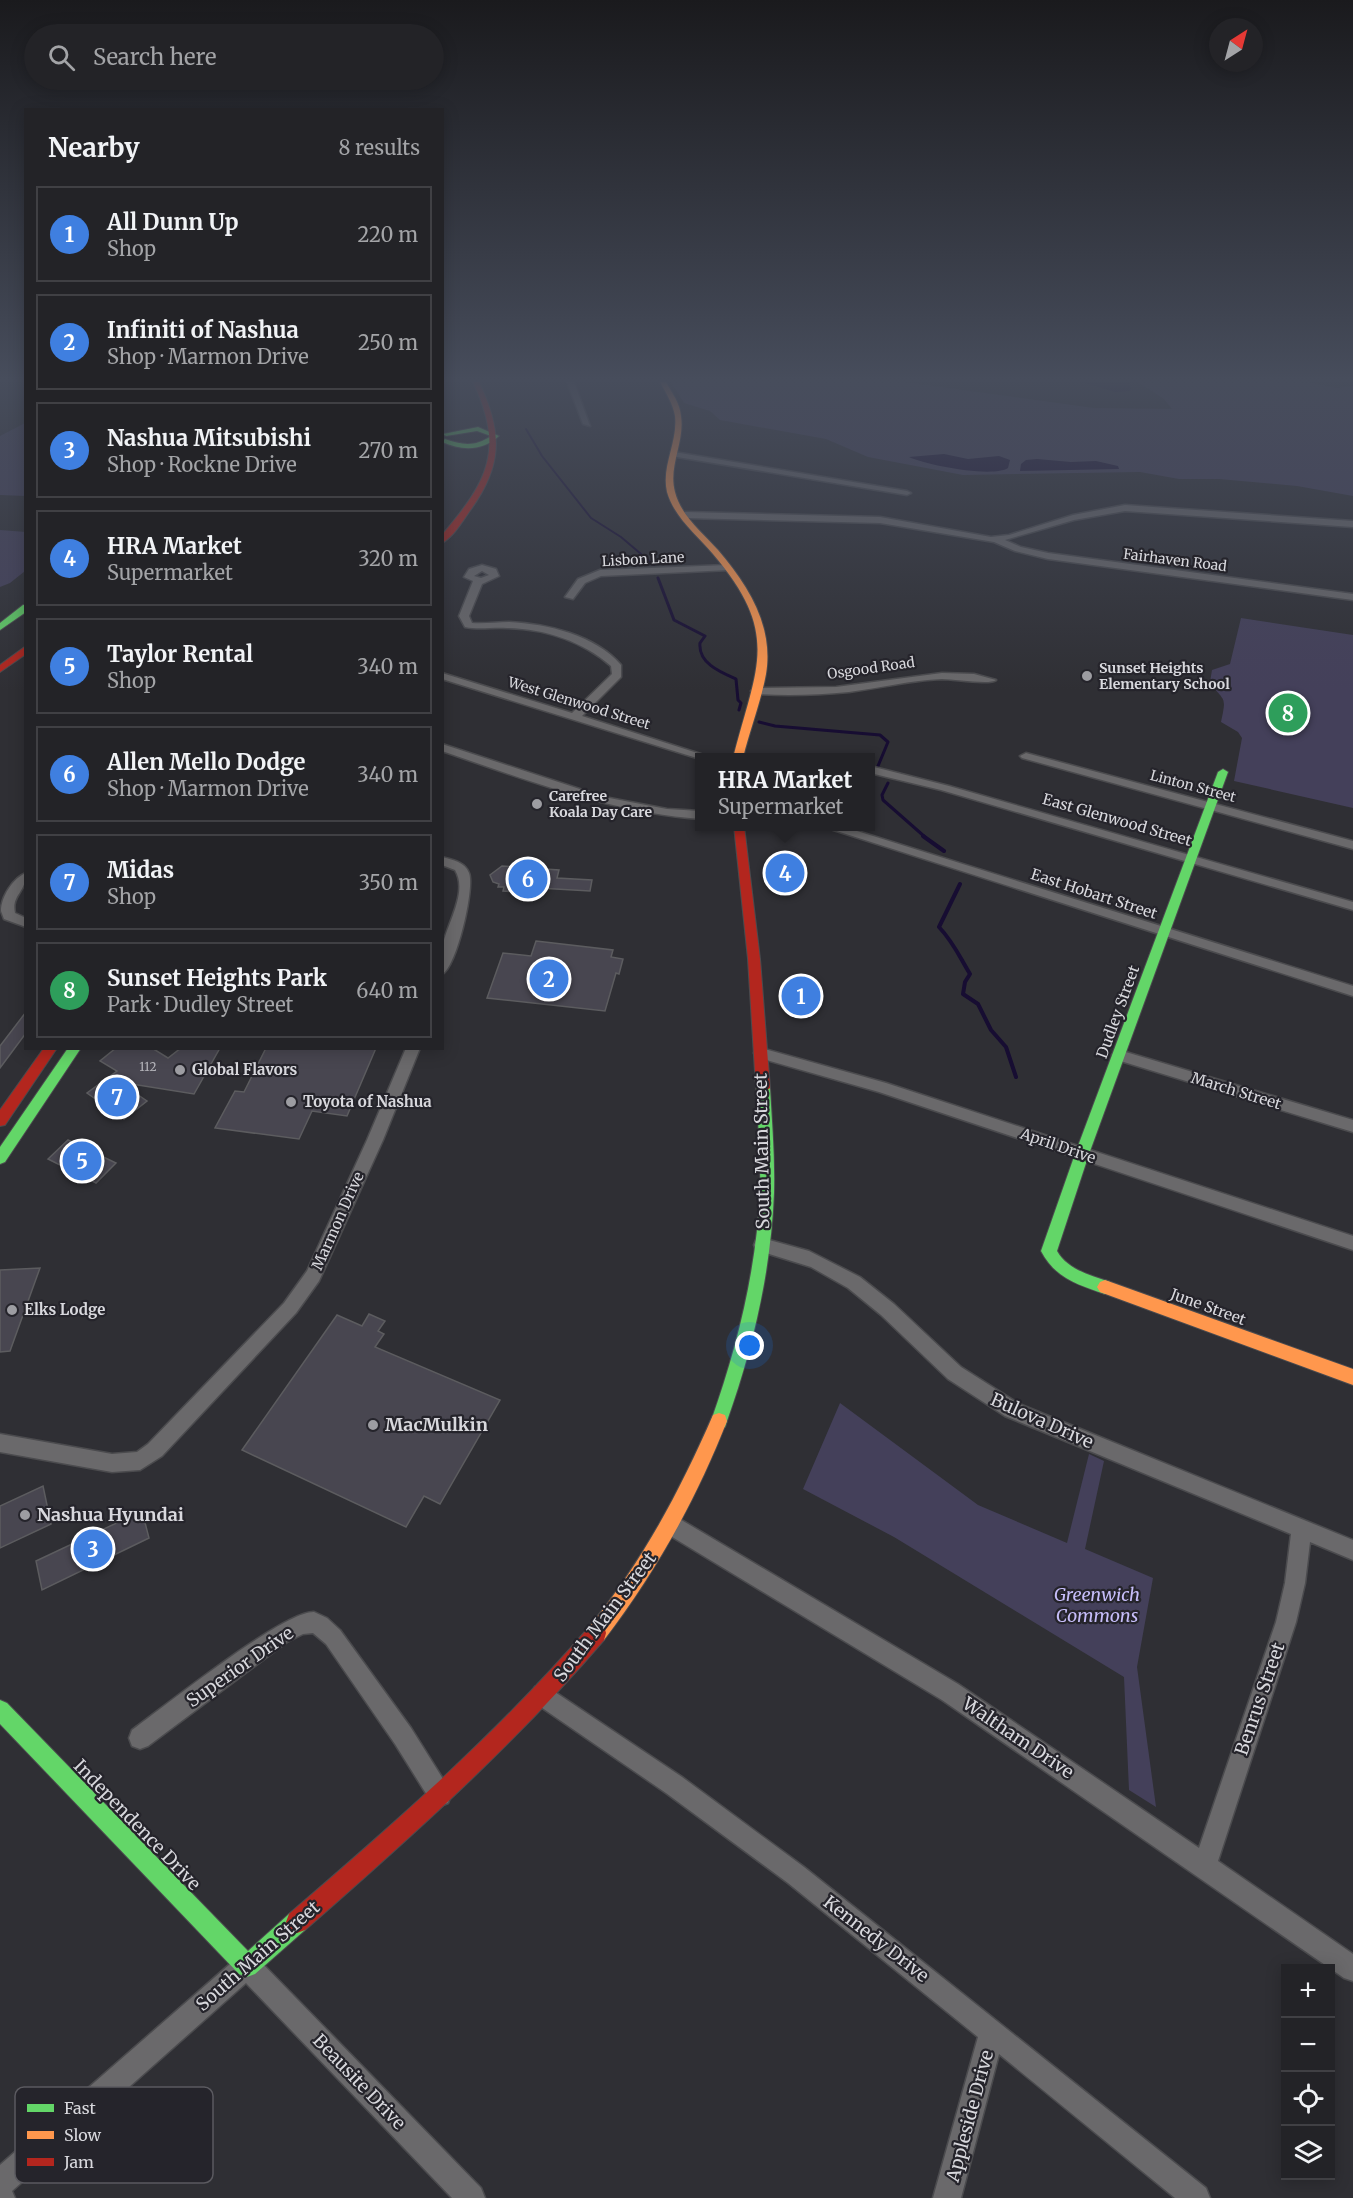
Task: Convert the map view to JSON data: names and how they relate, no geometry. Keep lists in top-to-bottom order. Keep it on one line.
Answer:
{"streets":{"main road":["Dudley Street","South Main Street","June Street","Independence Drive"],"street":["Lisbon Lane","Fairhaven Road","Osgood Road","West Glenwood Street","Linton Street","East Glenwood Street","East Hobart Street","March Street","April Drive","Marmon Drive","Bulova Drive","Superior Drive","Benrus Street","Waltham Drive","Kennedy Drive","Beausite Drive","Appleside Drive"]},"crossings":[["Linton Street","Dudley Street"],["East Glenwood Street","Dudley Street"],["East Hobart Street","Dudley Street"],["Dudley Street","March Street"],["Dudley Street","April Drive"],["Dudley Street","June Street"],["April Drive","South Main Street"],["South Main Street","Bulova Drive"],["South Main Street","Superior Drive"],["South Main Street","Waltham Drive"],["South Main Street","Independence Drive"],["South Main Street","Kennedy Drive"],["South Main Street","Beausite Drive"],["Bulova Drive","Benrus Street"],["Benrus Street","Waltham Drive"],["Independence Drive","Beausite Drive"],["Kennedy Drive","Appleside Drive"]],"parks":["Greenwich Commons"],"places":["Sunset Heights Elementary School","Carefree Koala Day Care","Global Flavors","Toyota of Nashua","Elks Lodge","MacMulkin","Nashua Hyundai"],"house_numbers":["112"],"legend":["Fast","Slow","Jam"],"north":"top right","page":{"search":"Search here","heading":["Nearby","8 results"],"list":[{"mark":"1","name":"All Dunn Up","note":"Shop","value":"220 m"},{"mark":"2","name":"Infiniti of Nashua","note":"Shop · Marmon Drive","value":"250 m"},{"mark":"3","name":"Nashua Mitsubishi","note":"Shop · Rockne Drive","value":"270 m"},{"mark":"4","name":"HRA Market","note":"Supermarket","value":"320 m"},{"mark":"5","name":"Taylor Rental","note":"Shop","value":"340 m"},{"mark":"6","name":"Allen Mello Dodge","note":"Shop · Marmon Drive","value":"340 m"},{"mark":"7","name":"Midas","note":"Shop","value":"350 m"},{"mark":"8","name":"Sunset Heights Park","note":"Park · Dudley Street","value":"640 m"}],"pins":["8","4","6","2","1","7","5","3"],"popup":["HRA Market","Supermarket"],"map_buttons":["+","−"]}}
